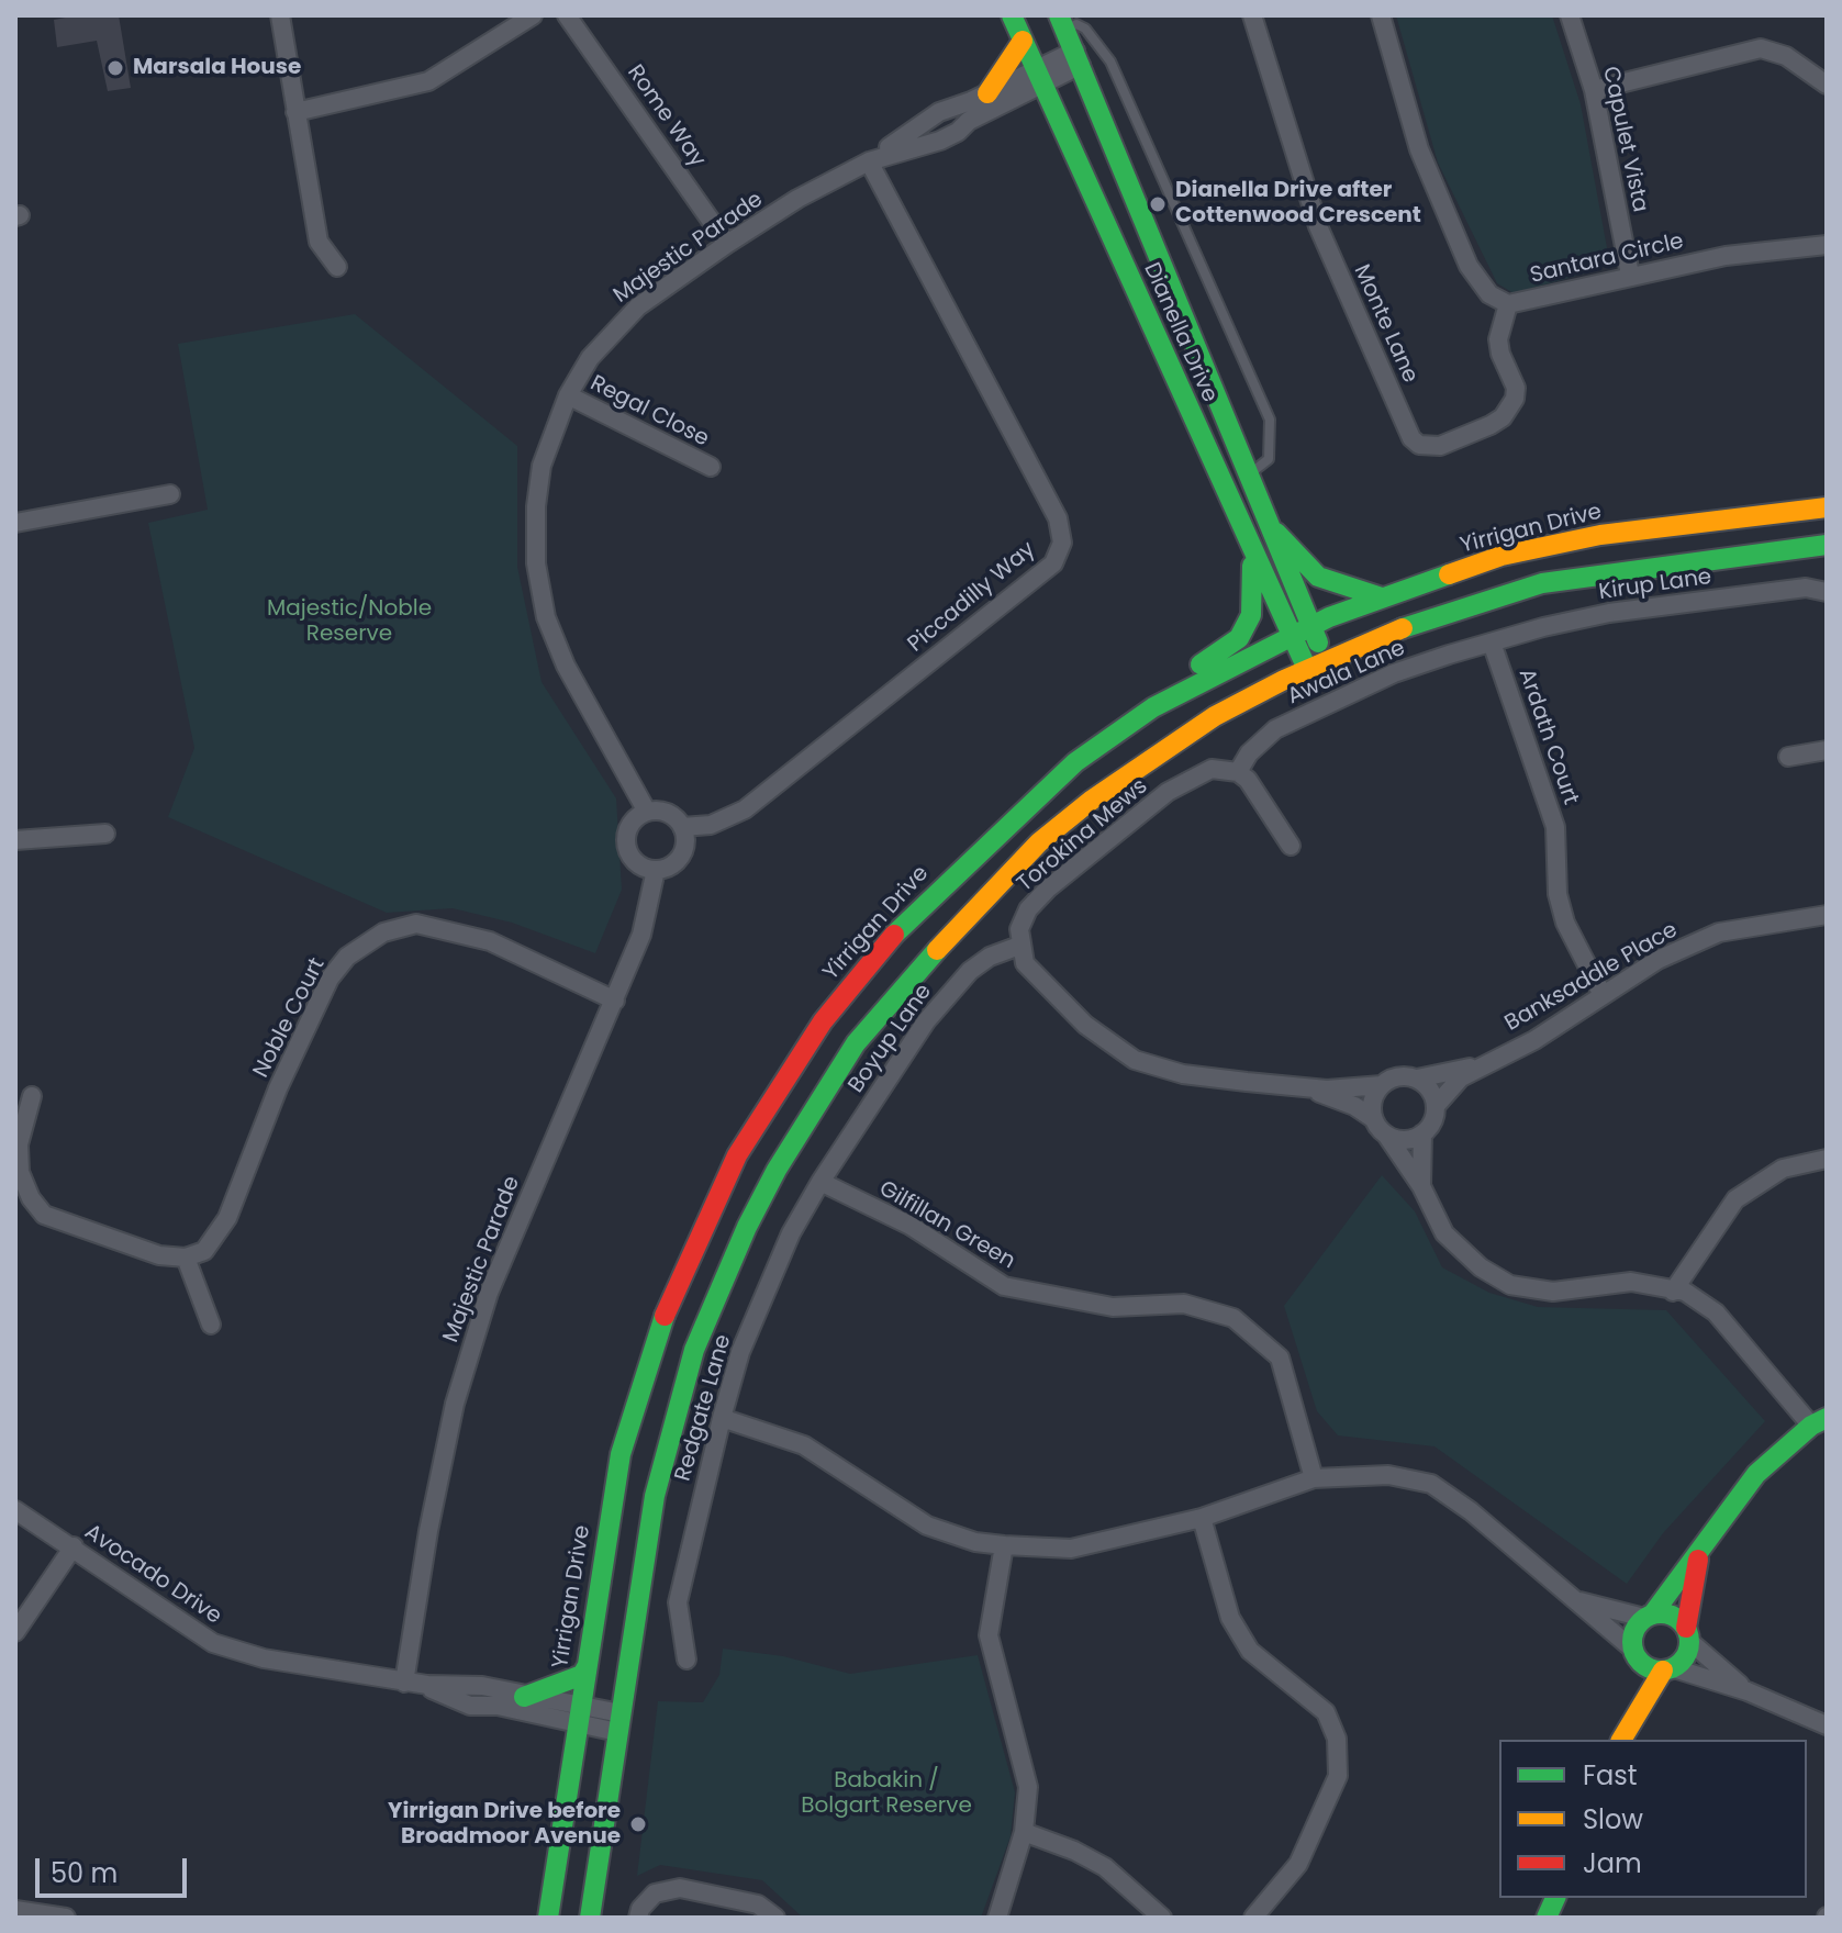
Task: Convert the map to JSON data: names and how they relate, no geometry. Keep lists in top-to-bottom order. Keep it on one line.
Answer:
{"streets":{"main road":["Dianella Drive","Yirrigan Drive"],"street":["Rome Way","Capulet Vista","Majestic Parade","Santara Circle","Monte Lane","Regal Close","Kirup Lane","Piccadilly Way","Awala Lane","Ardath Court","Torokina Mews","Banksaddle Place","Noble Court","Boyup Lane","Gilfillan Green","Redgate Lane","Avocado Drive"]},"crossings":[["Rome Way","Majestic Parade"],["Capulet Vista","Santara Circle"],["Majestic Parade","Dianella Drive"],["Majestic Parade","Regal Close"],["Majestic Parade","Piccadilly Way"],["Majestic Parade","Noble Court"],["Majestic Parade","Avocado Drive"],["Santara Circle","Monte Lane"],["Dianella Drive","Yirrigan Drive"],["Yirrigan Drive","Avocado Drive"],["Kirup Lane","Awala Lane"],["Kirup Lane","Ardath Court"],["Awala Lane","Ardath Court"],["Awala Lane","Torokina Mews"],["Ardath Court","Banksaddle Place"],["Torokina Mews","Boyup Lane"],["Boyup Lane","Gilfillan Green"],["Boyup Lane","Redgate Lane"],["Gilfillan Green","Redgate Lane"]],"parks":["Majestic/Noble Reserve","Babakin / Bolgart Reserve"],"places":["Marsala House","Dianella Drive after Cottenwood Crescent","Yirrigan Drive before Broadmoor Avenue"],"legend":["Fast","Slow","Jam"],"scale_bar":"50 m"}
